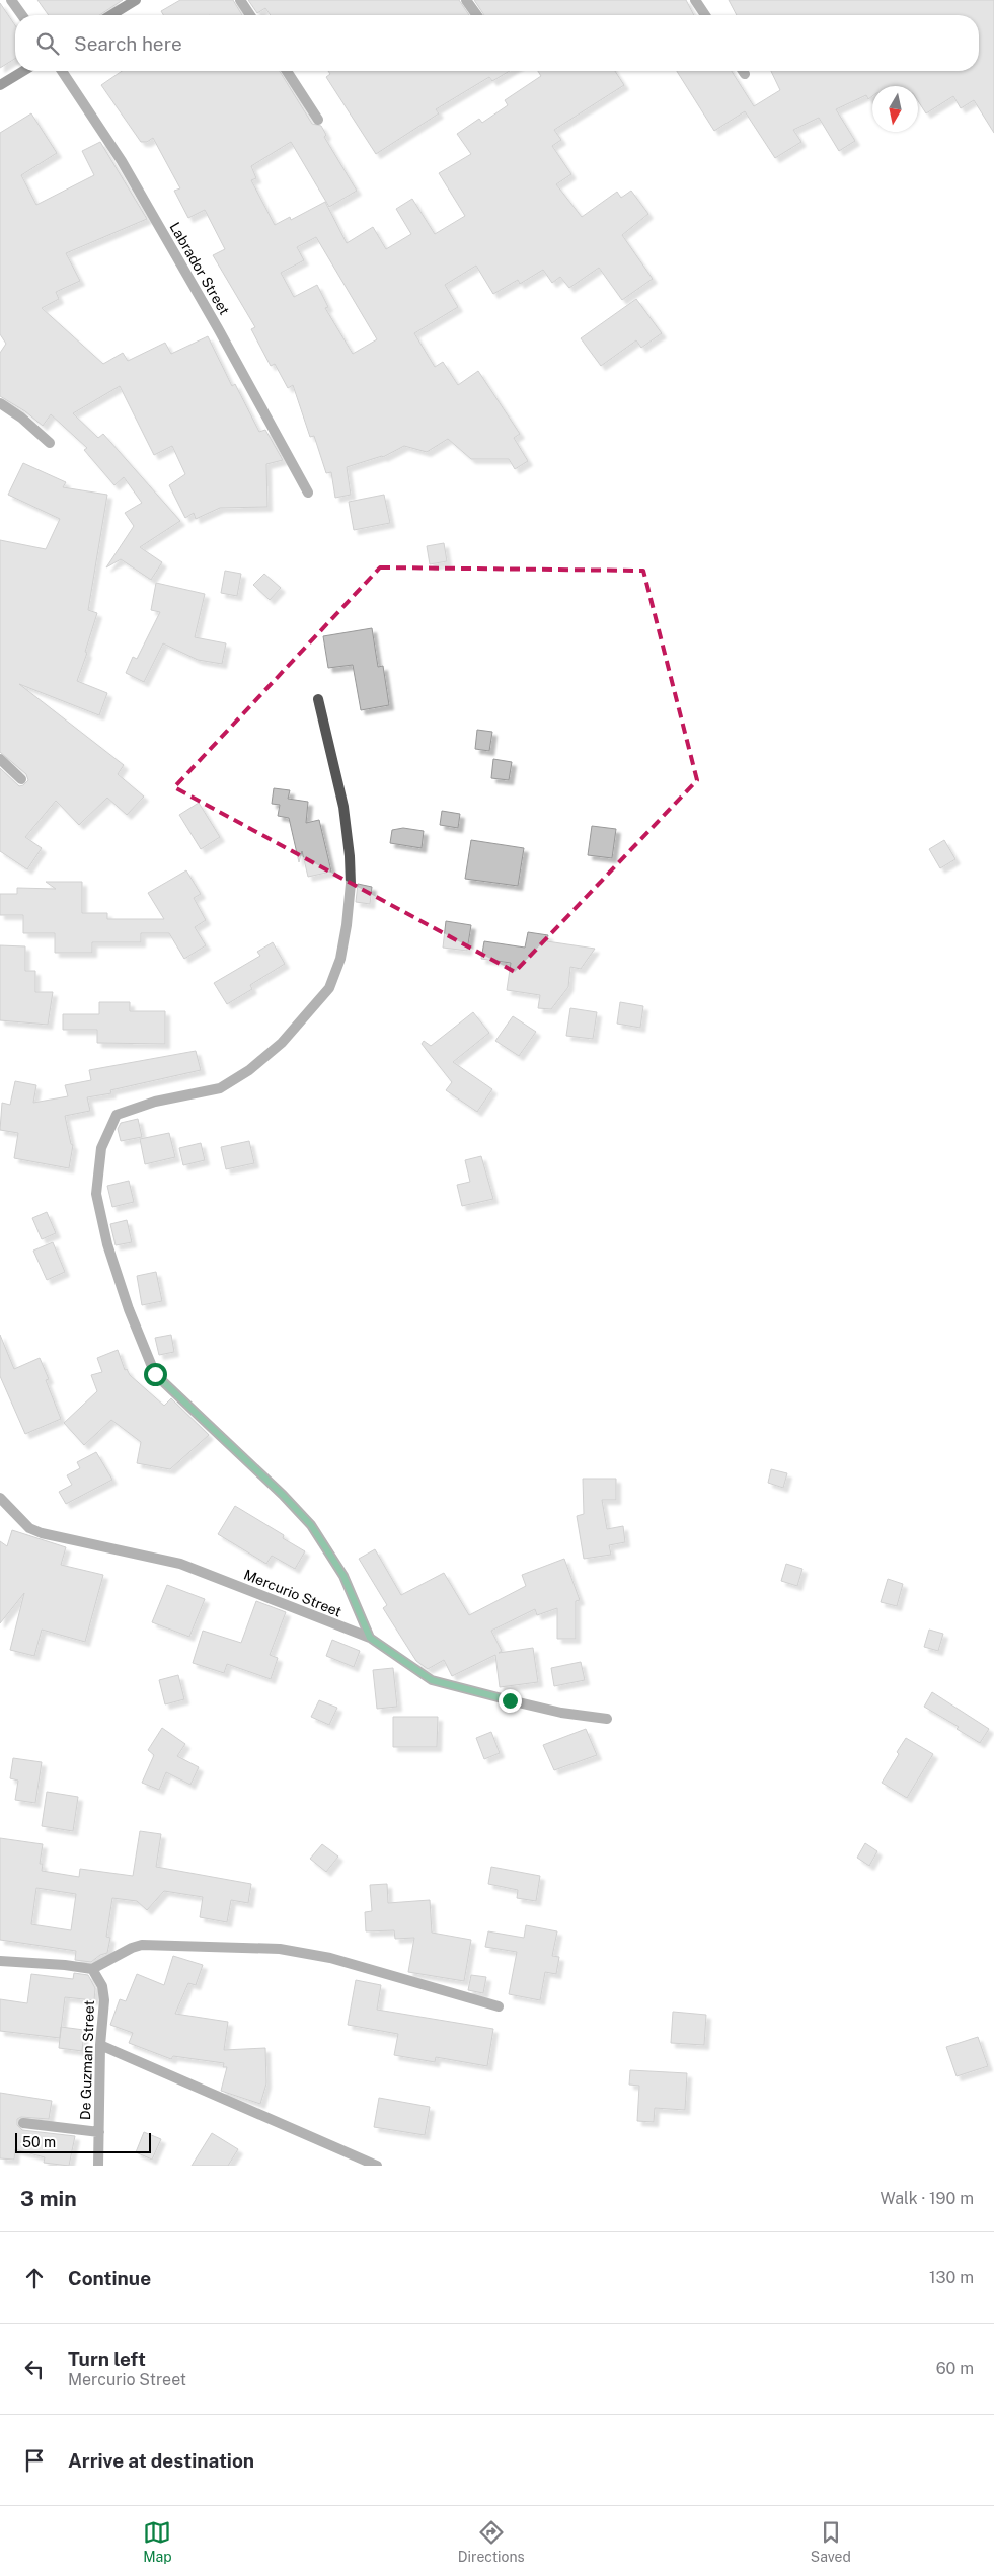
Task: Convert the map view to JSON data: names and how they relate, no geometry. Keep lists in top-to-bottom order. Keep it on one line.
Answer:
{"streets":{"street":["Labrador Street","Mercurio Street","De Guzman Street"]},"scale_bar":"50 m","north":"bottom","page":{"search":"Search here","scale":"50 m","heading":["3 min","Walk · 190 m"],"list":[["Continue","130 m"],["Turn left","Mercurio Street","60 m"],"Arrive at destination"],"nav":["Map","Directions","Saved"]}}
